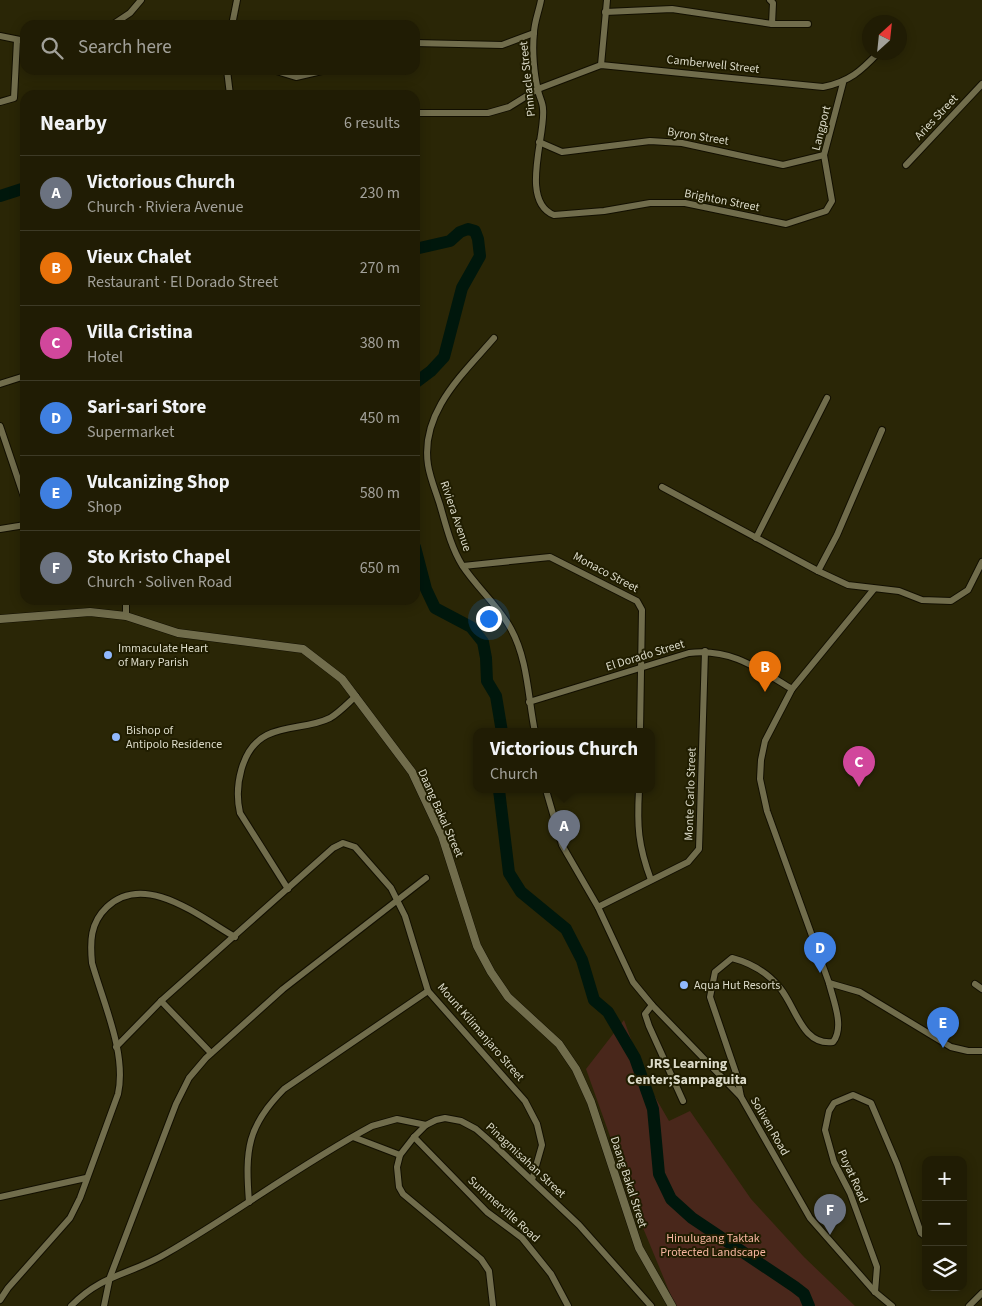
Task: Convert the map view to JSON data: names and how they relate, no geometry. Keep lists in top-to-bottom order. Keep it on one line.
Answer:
{"streets":{"street":["Camberwell Street","Pinnacle Street","Aries Street","Langport","Byron Street","Brighton Street","Riviera Avenue","Monaco Street","El Dorado Street","Monte Carlo Street","Daang Bakal Street","Mount Kilimanjaro Street","Soliven Road","Pinagmisahan Street","Puyat Road","Summerville Road"]},"crossings":[["Camberwell Street","Pinnacle Street"],["Camberwell Street","Langport"],["Pinnacle Street","Byron Street"],["Pinnacle Street","Brighton Street"],["Langport","Byron Street"],["Langport","Brighton Street"],["Riviera Avenue","Monaco Street"],["Riviera Avenue","El Dorado Street"],["Monaco Street","El Dorado Street"],["El Dorado Street","Monte Carlo Street"],["Monte Carlo Street","Soliven Road"],["Mount Kilimanjaro Street","Pinagmisahan Street"],["Soliven Road","Puyat Road"]],"districts":["JRS Learning Center;Sampaguita"],"parks":["Hinulugang Taktak Protected Landscape"],"places":["Immaculate Heart of Mary Parish","Bishop of Antipolo Residence","Aqua Hut Resorts"],"north":"top right","page":{"search":"Search here","heading":["Nearby","6 results"],"list":[{"mark":"A","name":"Victorious Church","note":"Church · Riviera Avenue","value":"230 m"},{"mark":"B","name":"Vieux Chalet","note":"Restaurant · El Dorado Street","value":"270 m"},{"mark":"C","name":"Villa Cristina","note":"Hotel","value":"380 m"},{"mark":"D","name":"Sari-sari Store","note":"Supermarket","value":"450 m"},{"mark":"E","name":"Vulcanizing Shop","note":"Shop","value":"580 m"},{"mark":"F","name":"Sto Kristo Chapel","note":"Church · Soliven Road","value":"650 m"}],"pins":["B","C","A","D","E","F"],"popup":["Victorious Church","Church"],"map_buttons":["+","−"]}}
